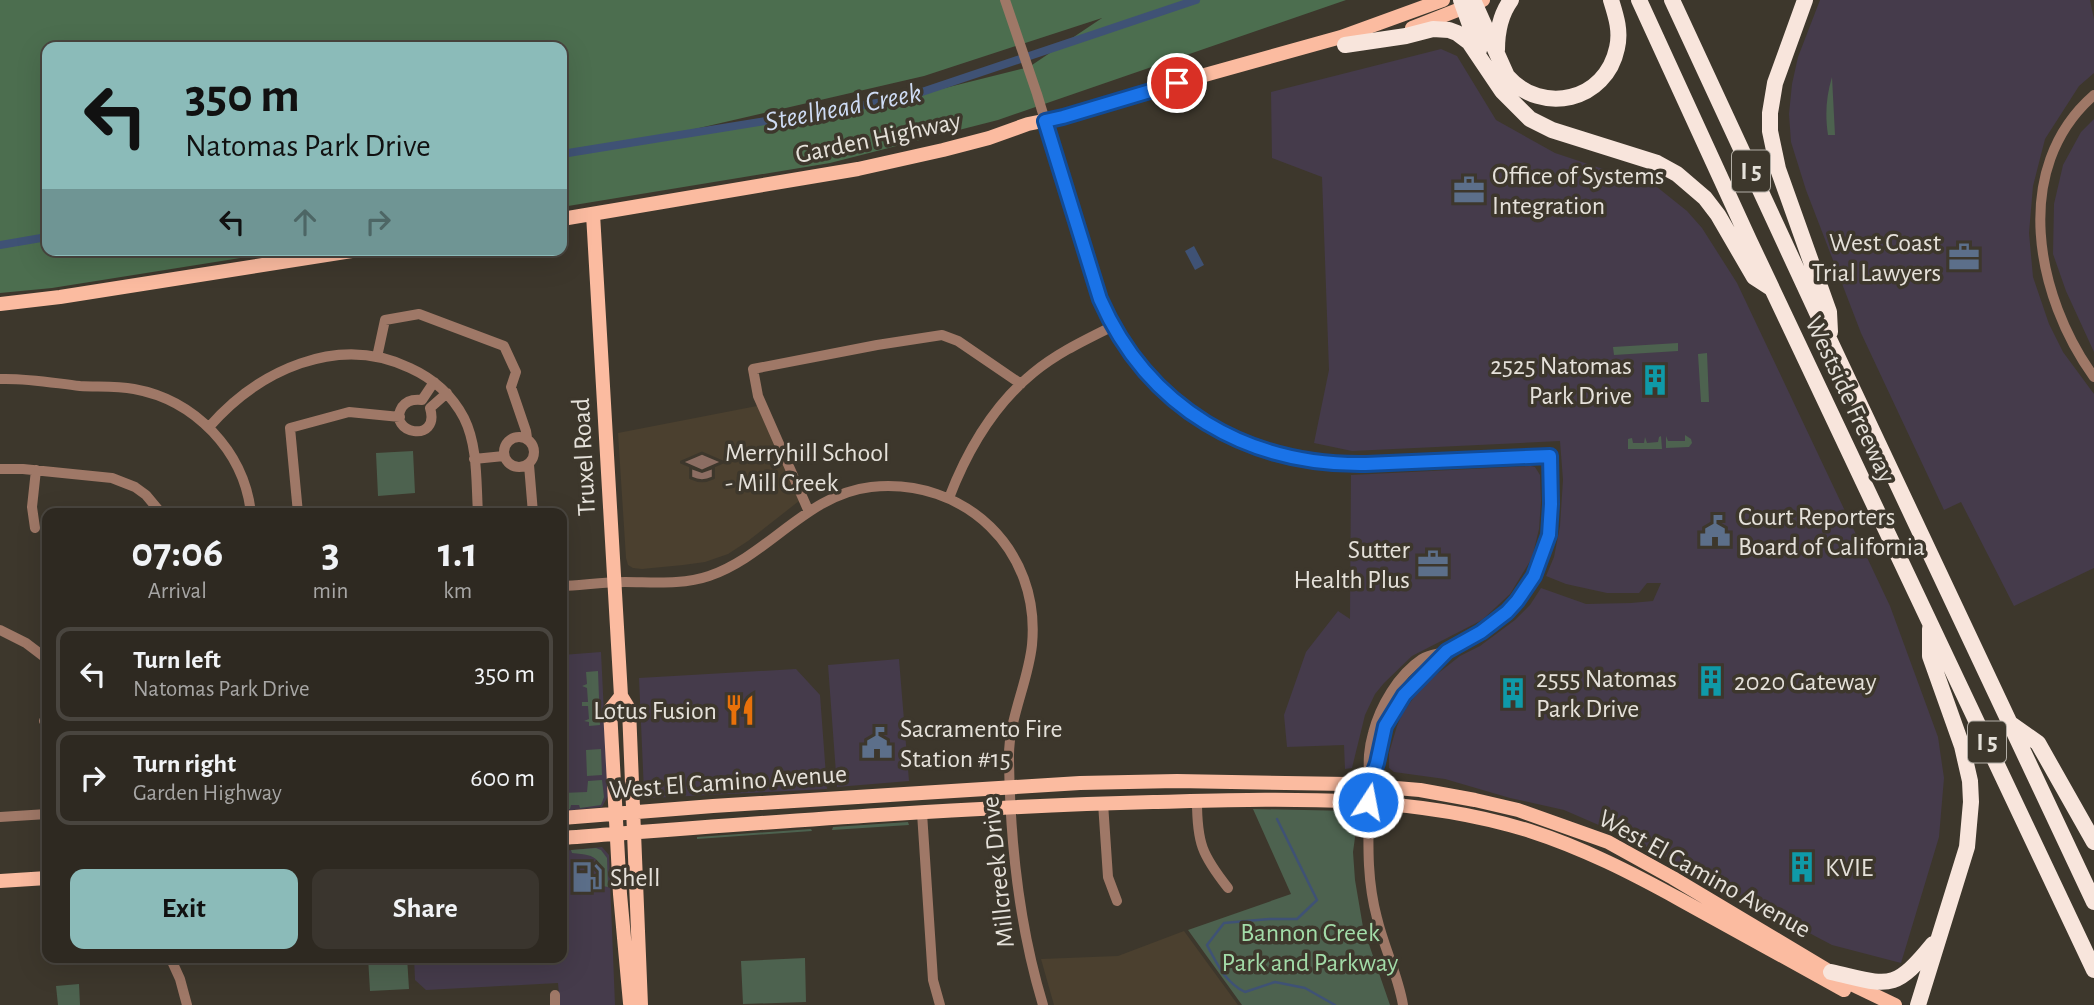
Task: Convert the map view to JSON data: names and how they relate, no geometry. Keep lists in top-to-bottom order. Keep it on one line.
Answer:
{"streets":{"highway":["I 5","Westside Freeway"],"main road":["Garden Highway","Truxel Road","West El Camino Avenue"],"street":["Millcreek Drive"]},"crossings":[["Garden Highway","Truxel Road"],["Truxel Road","West El Camino Avenue"],["Truxel Road","Millcreek Drive"],["West El Camino Avenue","Millcreek Drive"]],"water":["Steelhead Creek"],"parks":["Bannon Creek Park and Parkway"],"places":{"office":["Office of Systems Integration","West Coast Trial Lawyers","Sutter Health Plus"],"building":["2525 Natomas Park Drive","2020 Gateway","2555 Natomas Park Drive","KVIE"],"school or university":["Merryhill School - Mill Creek"],"public building":["Court Reporters Board of California","Sacramento Fire Station #15"],"restaurant":["Lotus Fusion"],"fuel station":["Shell"]},"page":{"turn":["350 m","Natomas Park Drive"],"eta":["07:06","Arrival","3","min","1.1","km"],"list":[{"name":"Turn left","note":"Natomas Park Drive","value":"350 m"},{"name":"Turn right","note":"Garden Highway","value":"600 m"}],"buttons":["Exit","Share"]}}
